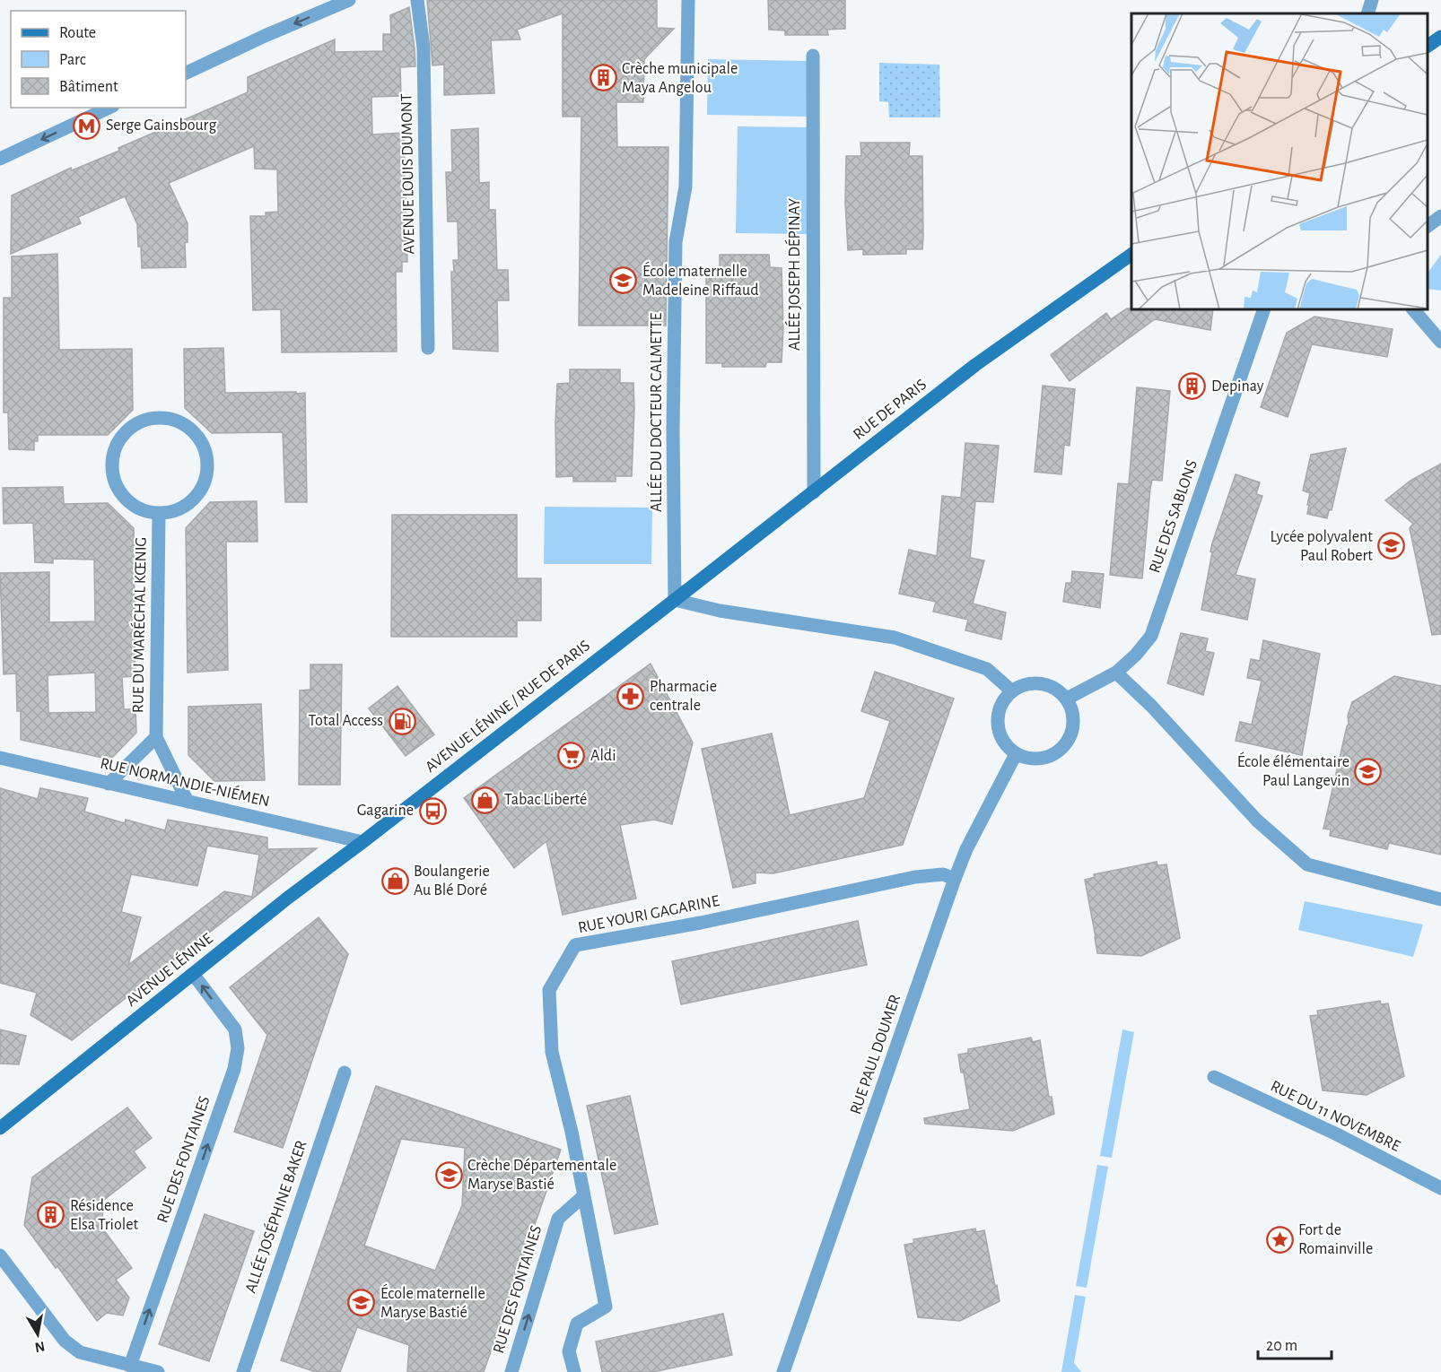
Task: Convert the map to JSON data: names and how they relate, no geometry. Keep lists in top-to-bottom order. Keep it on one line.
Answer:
{"streets":{"main road":["RUE DE PARIS","AVENUE LÉNINE / RUE DE PARIS","AVENUE LÉNINE"],"street":["AVENUE LOUIS DUMONT","ALLÉE JOSEPH DÉPINAY","ALLÉE DU DOCTEUR CALMETTE","RUE DES SABLONS","RUE DU MARÉCHAL KŒNIG","RUE NORMANDIE-NIÉMEN","RUE YOURI GAGARINE","RUE PAUL DOUMER","RUE DU 11 NOVEMBRE","RUE DES FONTAINES","ALLÉE JOSÉPHINE BAKER"]},"crossings":[["ALLÉE JOSEPH DÉPINAY","RUE DE PARIS"],["RUE DE PARIS","ALLÉE DU DOCTEUR CALMETTE"],["RUE DE PARIS","AVENUE LÉNINE / RUE DE PARIS"],["ALLÉE DU DOCTEUR CALMETTE","AVENUE LÉNINE / RUE DE PARIS"],["RUE DES SABLONS","RUE PAUL DOUMER"],["RUE DU MARÉCHAL KŒNIG","RUE NORMANDIE-NIÉMEN"],["AVENUE LÉNINE / RUE DE PARIS","RUE NORMANDIE-NIÉMEN"],["AVENUE LÉNINE / RUE DE PARIS","AVENUE LÉNINE"],["RUE NORMANDIE-NIÉMEN","AVENUE LÉNINE"],["RUE YOURI GAGARINE","RUE PAUL DOUMER"],["RUE YOURI GAGARINE","RUE DES FONTAINES"],["AVENUE LÉNINE","RUE DES FONTAINES"]],"one_way":["RUE DES FONTAINES"],"places":{"building":["Crèche municipale Maya Angelou","Depinay","Résidence Elsa Triolet"],"metro station":["Serge Gainsbourg"],"school or university":["École maternelle Madeleine Riffaud","Lycée polyvalent Paul Robert","École élémentaire Paul Langevin","Crèche Départementale Maryse Bastié","École maternelle Maryse Bastié"],"pharmacy":["Pharmacie centrale"],"fuel station":["Total Access"],"supermarket":["Aldi"],"shop":["Tabac Liberté","Boulangerie Au Blé Doré"],"bus stop":["Gagarine"],"place":["Fort de Romainville"]},"legend":["Route","Parc","Bâtiment"],"scale_bar":"20 m","north":"bottom"}
